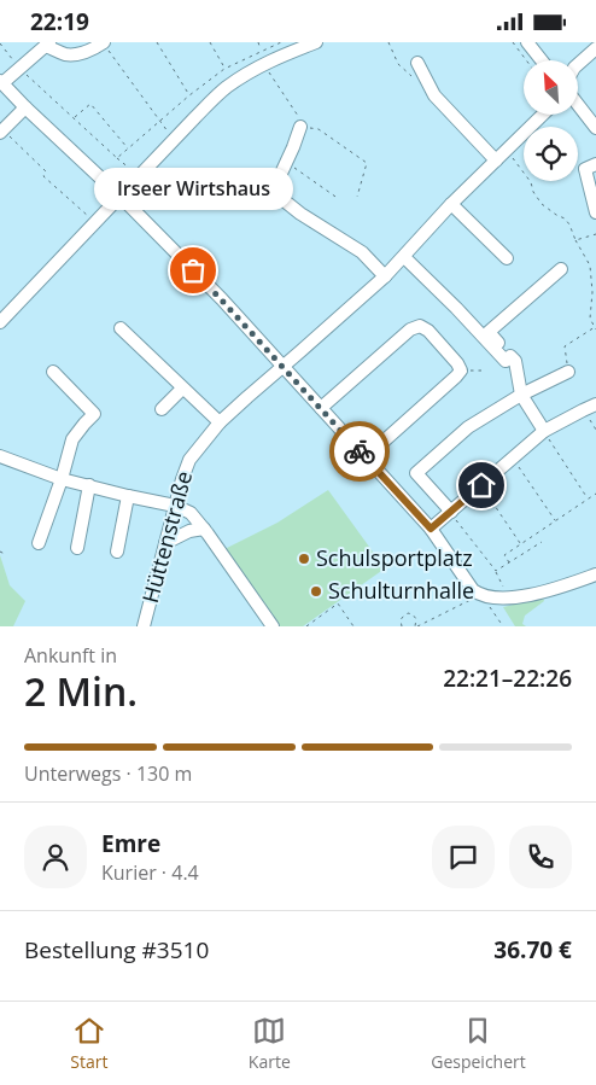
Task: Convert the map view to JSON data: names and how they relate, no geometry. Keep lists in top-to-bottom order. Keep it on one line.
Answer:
{"streets":{"street":["Hüttenstraße"]},"places":["Irseer Wirtshaus","Schulsportplatz","Schulturnhalle"],"north":"top left","page":{"status":"22:19","bubble":"Irseer Wirtshaus","heading":["2 Min.","Ankunft in","22:21–22:26"],"panel":["Emre","Kurier · 4.4","Bestellung #3510","36.70 €"],"bar":"Unterwegs · 130 m","tabs":["Start","Karte","Gespeichert"]}}
